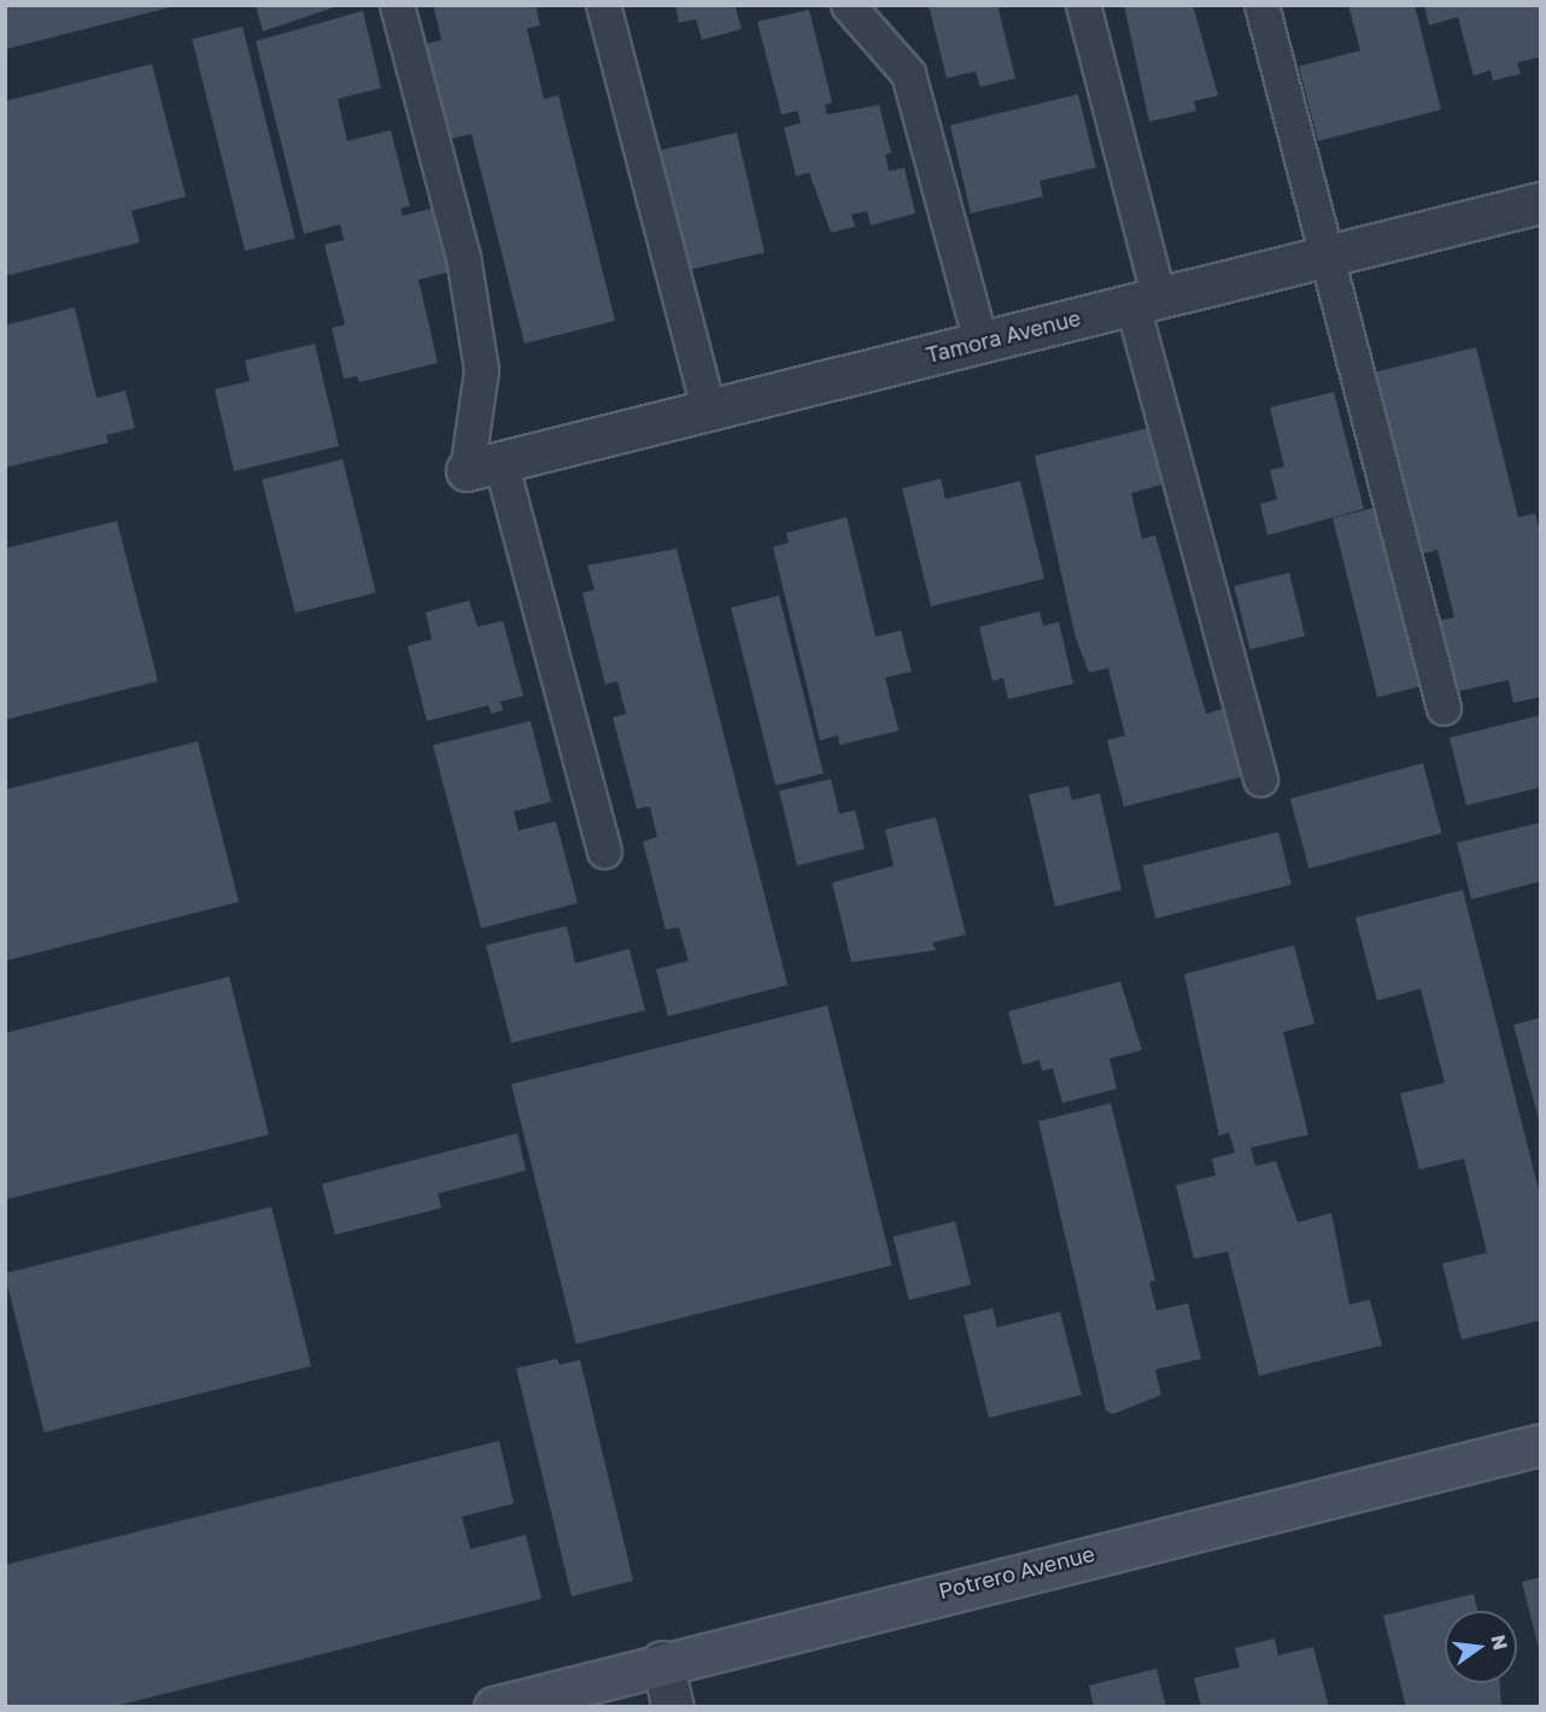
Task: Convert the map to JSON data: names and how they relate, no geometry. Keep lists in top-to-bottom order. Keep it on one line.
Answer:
{"streets":{"street":["Tamora Avenue","Potrero Avenue"]},"north":"right"}
